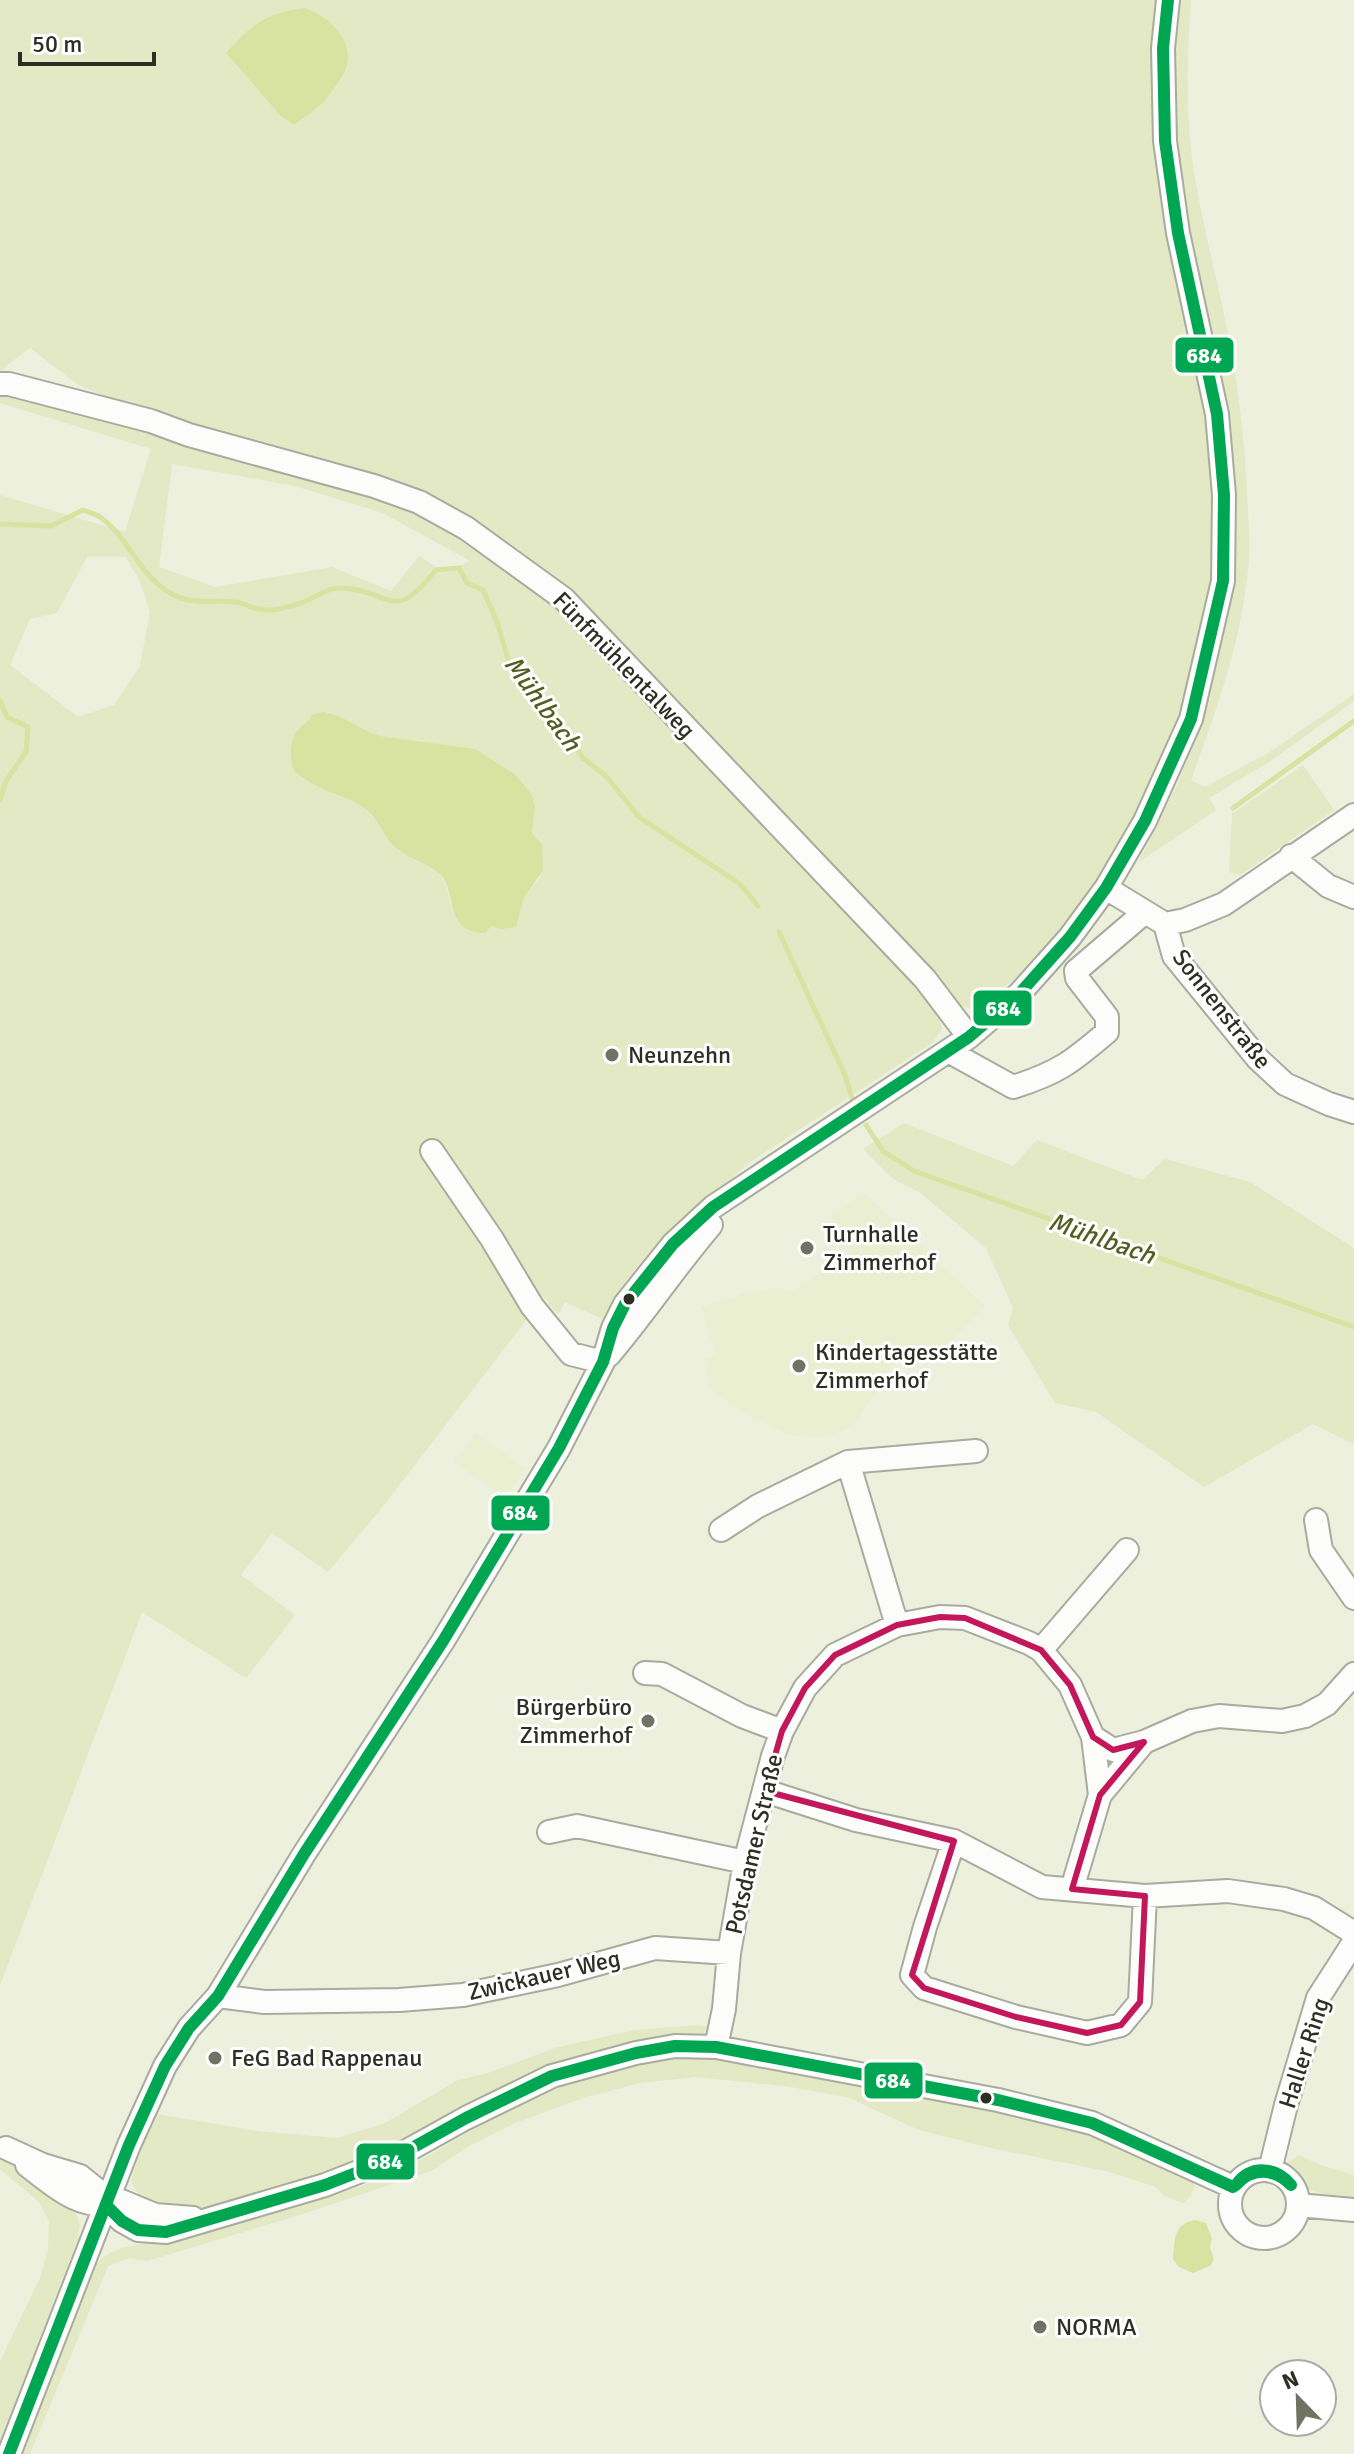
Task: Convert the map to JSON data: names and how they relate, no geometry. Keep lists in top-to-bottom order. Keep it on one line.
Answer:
{"streets":{"street":["Fünfmühlentalweg","Sonnenstraße","Potsdamer Straße","Zwickauer Weg","Haller Ring"]},"crossings":[["Potsdamer Straße","Zwickauer Weg"]],"water":["Mühlbach"],"places":["Neunzehn","Turnhalle Zimmerhof","Kindertagesstätte Zimmerhof","Bürgerbüro Zimmerhof","FeG Bad Rappenau","NORMA"],"lines":["transit line 684"],"scale_bar":"50 m","north":"top left"}
